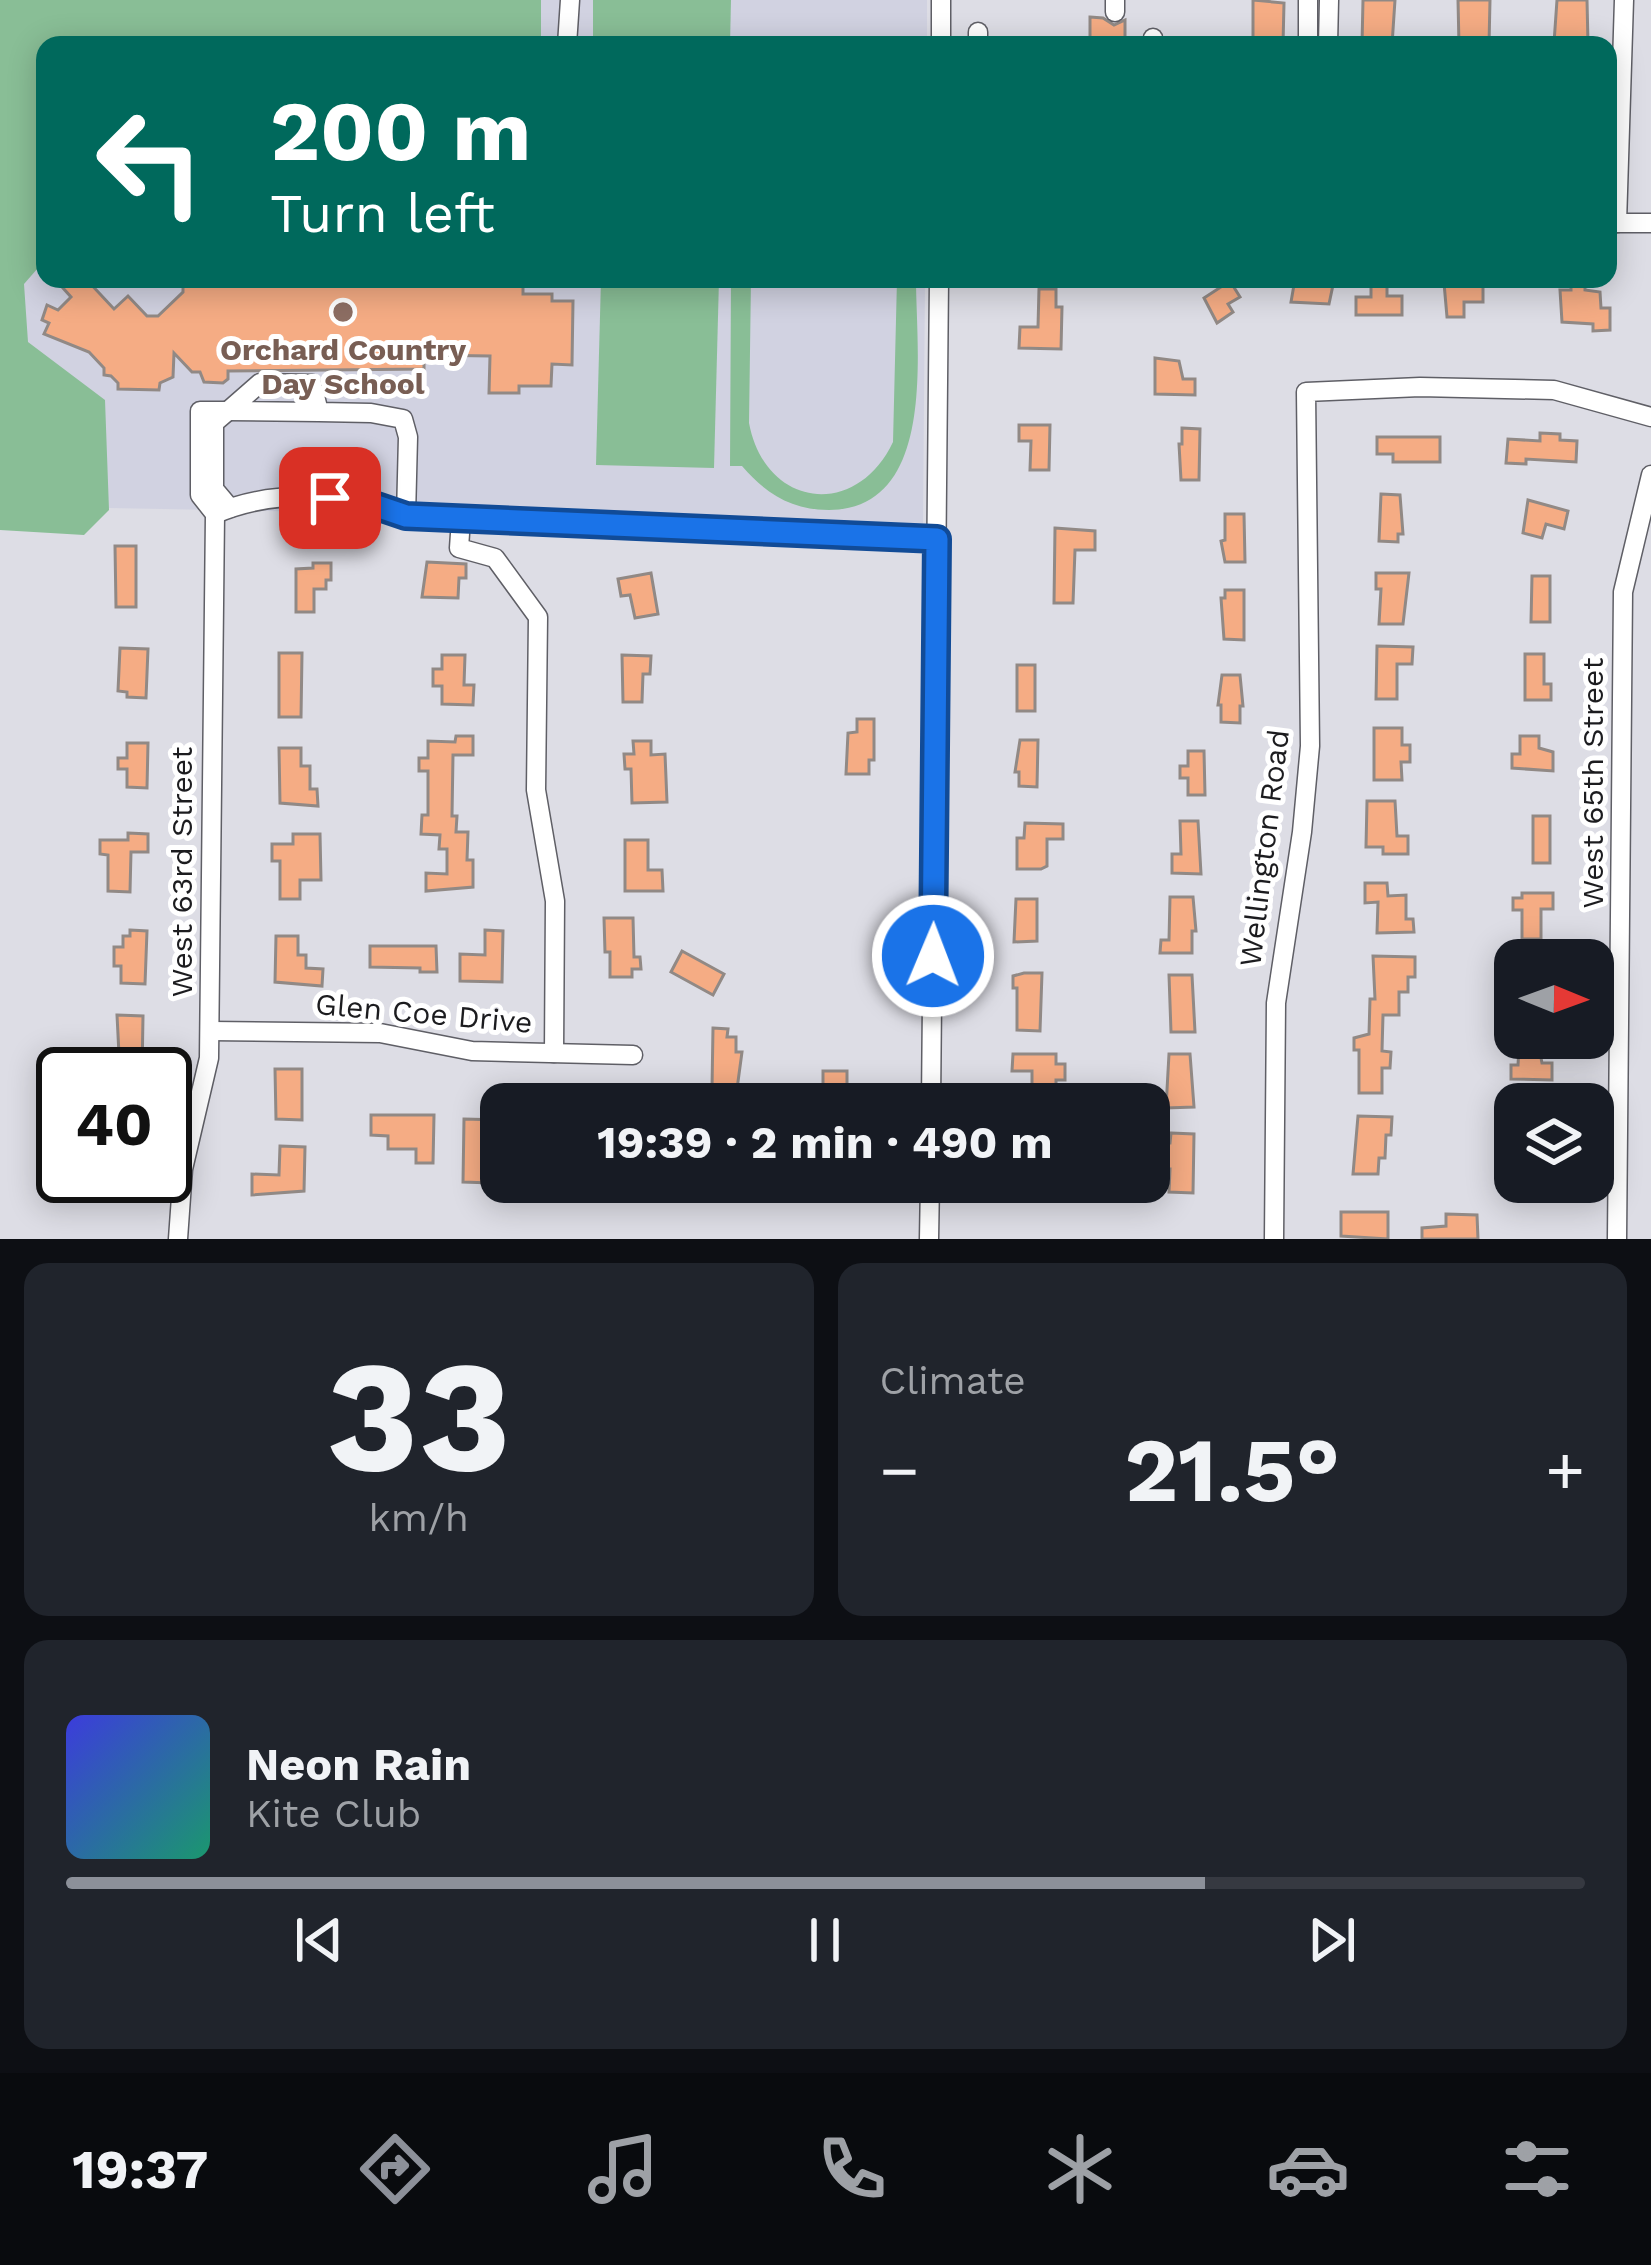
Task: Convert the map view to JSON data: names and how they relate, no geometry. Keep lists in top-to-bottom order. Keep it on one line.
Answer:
{"streets":{"street":["West 65th Street","Wellington Road","West 63rd Street","Glen Coe Drive"]},"crossings":[["West 63rd Street","Glen Coe Drive"]],"places":["Orchard Country Day School"],"north":"right","page":{"turn":["200 m","Turn left"],"limit":"40","trip":"19:39 · 2 min · 490 m","tile":[["33","km/h"],"Climate"],"heat":["−","21.5°","+"],"song":["Neon Rain","Kite Club"],"tabs":"19:37"}}
